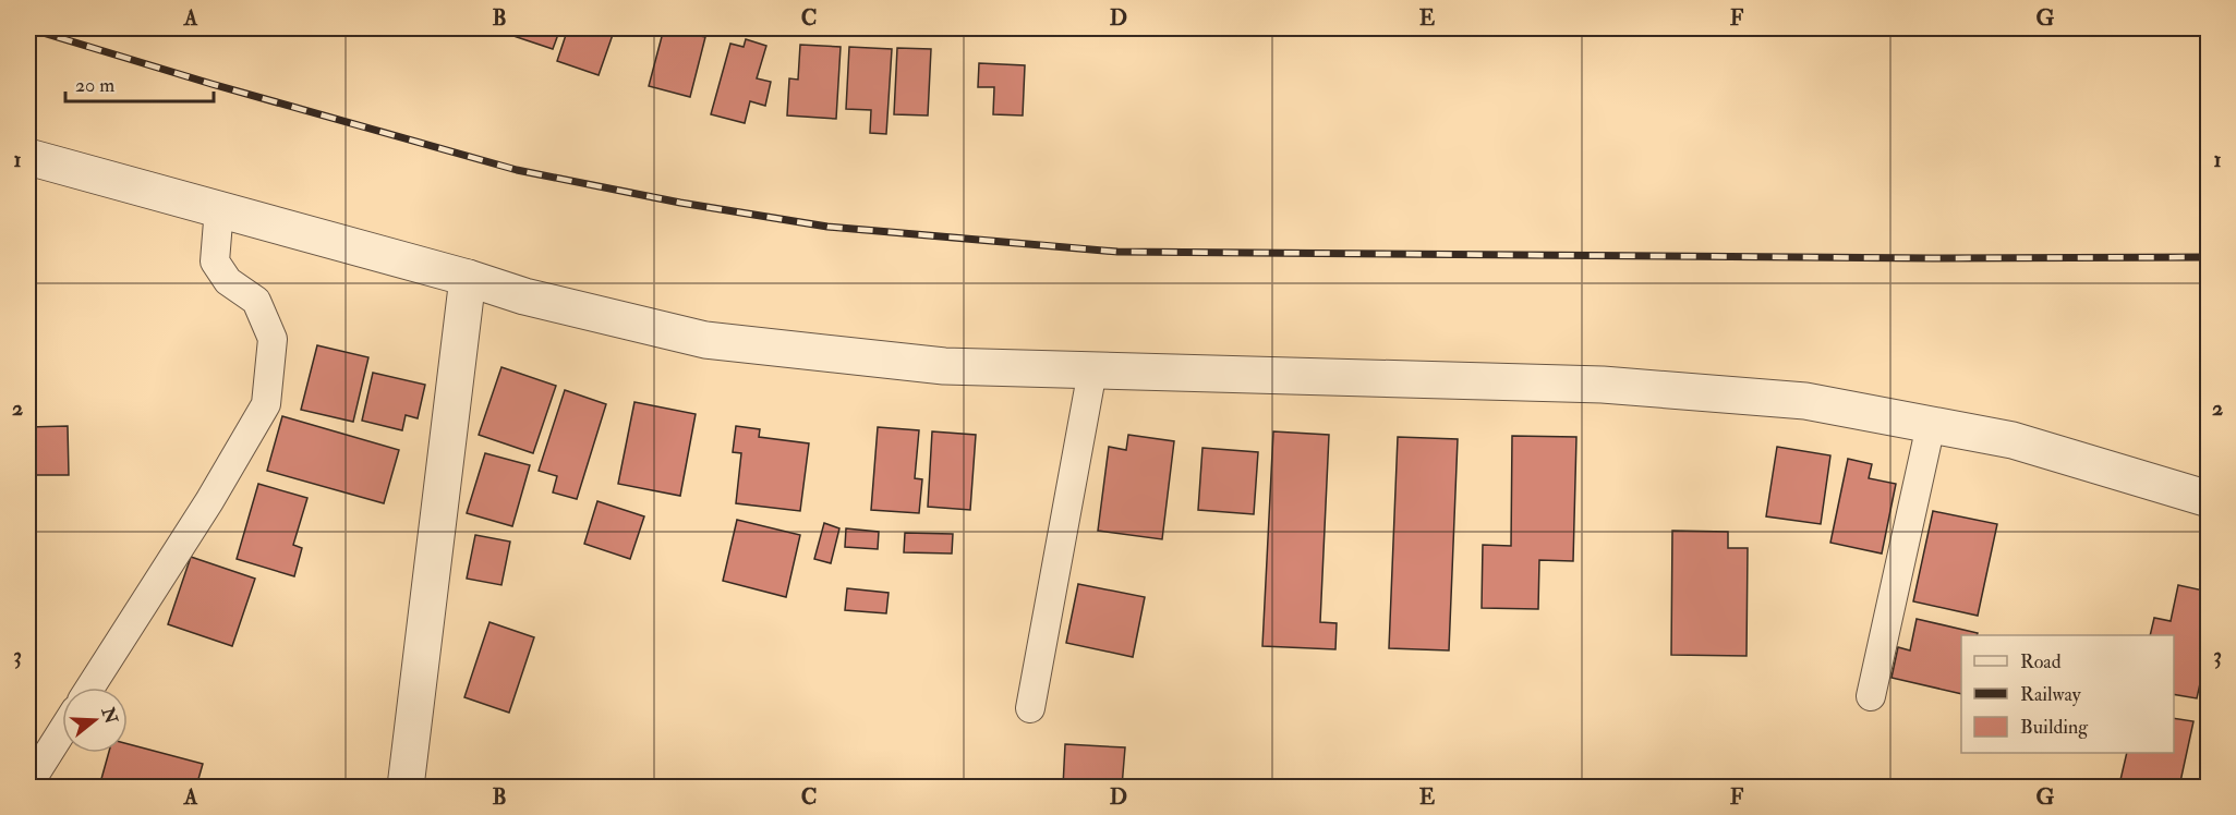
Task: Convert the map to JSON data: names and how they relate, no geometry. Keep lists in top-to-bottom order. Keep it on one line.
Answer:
{"legend":["Road","Railway","Building"],"scale_bar":"20 m","north":"right","grid":{"columns":["A","B","C","D","E","F","G"],"rows":["1","2","3"]}}
